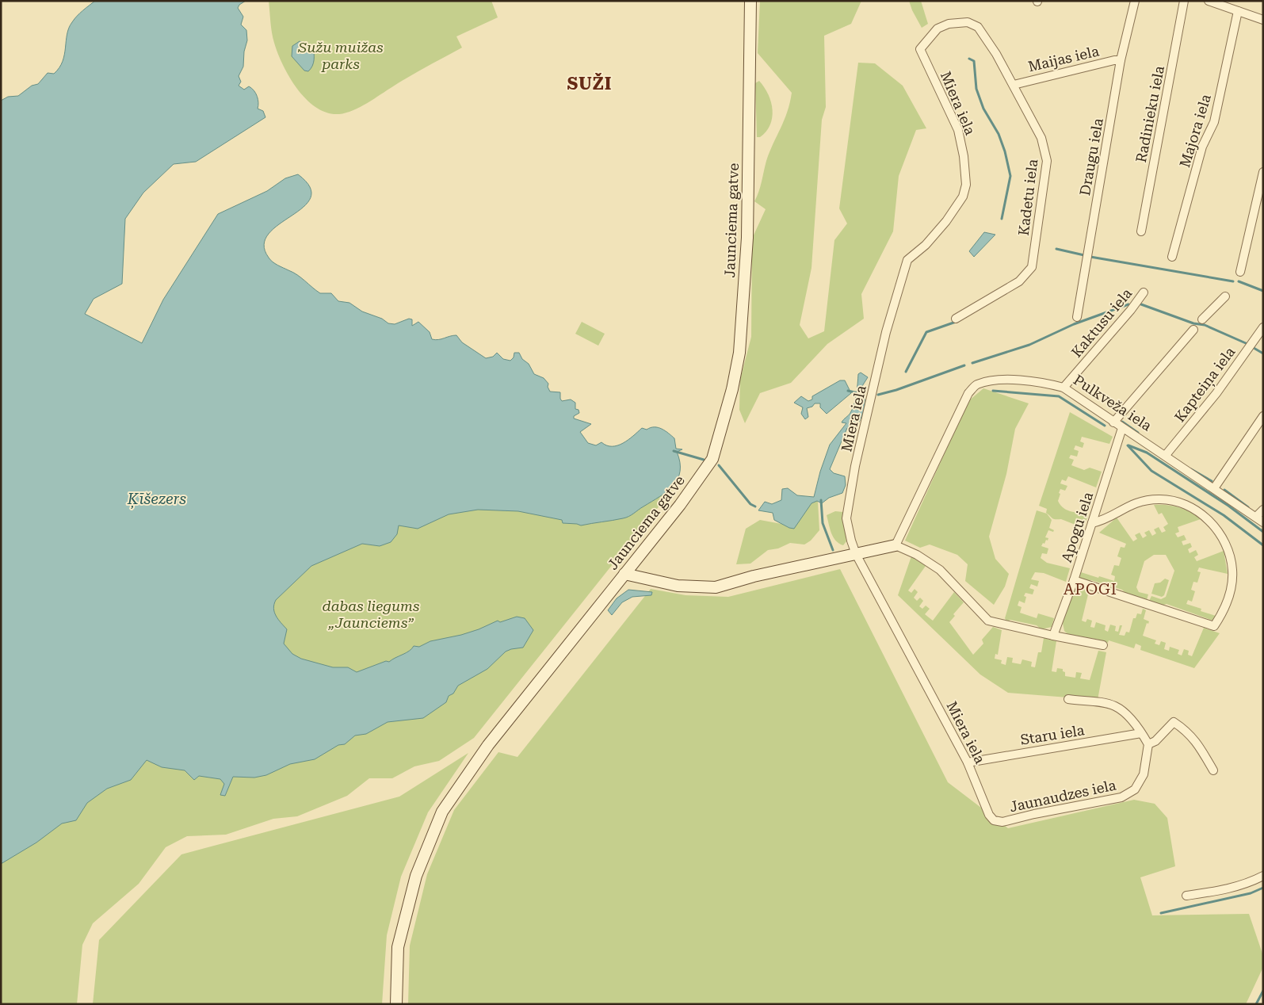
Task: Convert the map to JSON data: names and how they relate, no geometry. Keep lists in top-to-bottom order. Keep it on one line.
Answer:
{"streets":{"main road":["Jaunciema gatve"],"street":["Maijas iela","Miera iela","Radinieku iela","Majora iela","Draugu iela","Kadetu iela","Kaktusu iela","Kapteiņa iela","Pulkveža iela","Apogu iela","Staru iela","Jaunaudzes iela"]},"crossings":[["Maijas iela","Draugu iela"],["Maijas iela","Kadetu iela"],["Miera iela","Kadetu iela"],["Miera iela","Staru iela"],["Miera iela","Jaunaudzes iela"],["Kaktusu iela","Pulkveža iela"],["Kapteiņa iela","Pulkveža iela"],["Pulkveža iela","Apogu iela"]],"districts":["SUŽI","APOGI"],"water":["Ķīšezers"],"parks":["Sužu muižas parks","dabas liegums „Jaunciems”"]}
